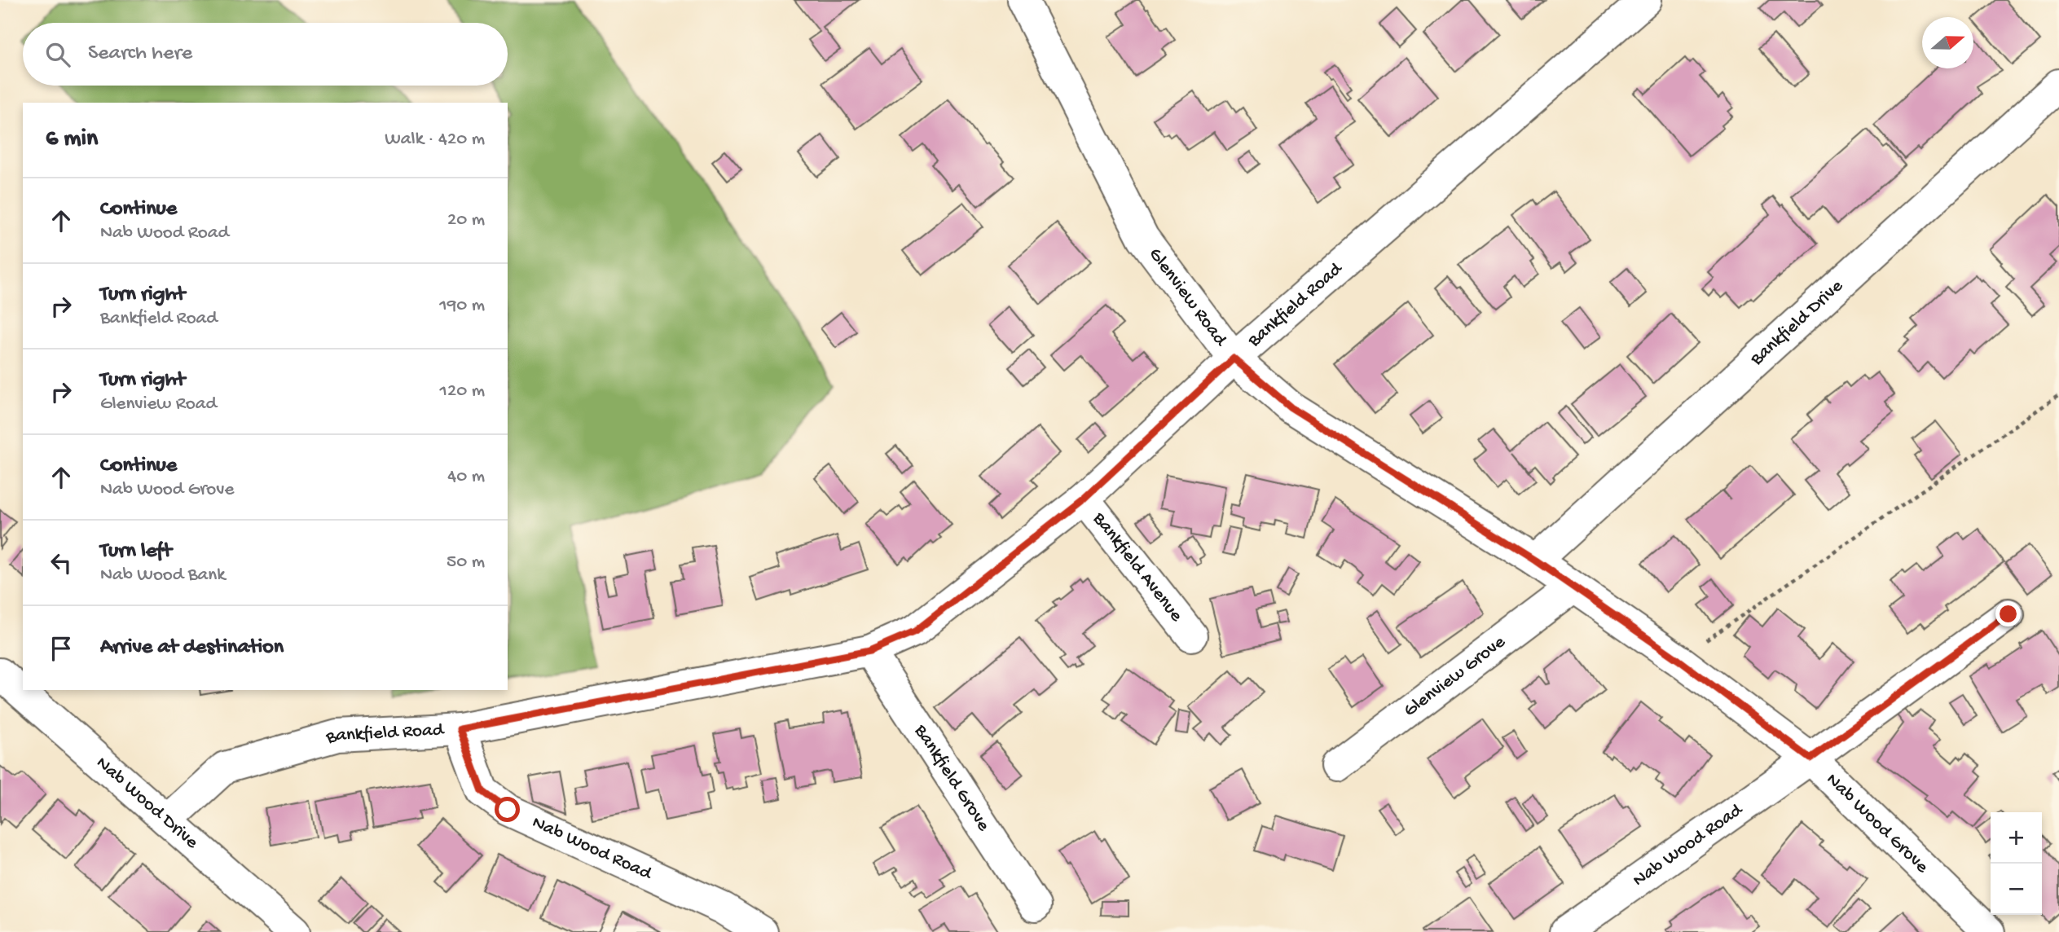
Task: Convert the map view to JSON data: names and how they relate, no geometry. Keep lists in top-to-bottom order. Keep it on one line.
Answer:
{"streets":{"street":["Glenview Road","Bankfield Road","Bankfield Drive","Bankfield Avenue","Glenview Grove","Bankfield Grove","Nab Wood Drive","Nab Wood Grove","Nab Wood Road"]},"crossings":[["Glenview Road","Bankfield Road"],["Glenview Road","Bankfield Drive"],["Glenview Road","Glenview Grove"],["Glenview Road","Nab Wood Grove"],["Bankfield Road","Bankfield Avenue"],["Bankfield Road","Bankfield Grove"],["Bankfield Road","Nab Wood Drive"],["Bankfield Road","Nab Wood Road"],["Nab Wood Grove","Nab Wood Road"]],"north":"right","page":{"search":"Search here","heading":["6 min","Walk · 420 m"],"list":[["Continue","Nab Wood Road","20 m"],["Turn right","Bankfield Road","190 m"],["Turn right","Glenview Road","120 m"],["Continue","Nab Wood Grove","40 m"],["Turn left","Nab Wood Bank","50 m"],"Arrive at destination"],"map_buttons":["+","−"]}}
